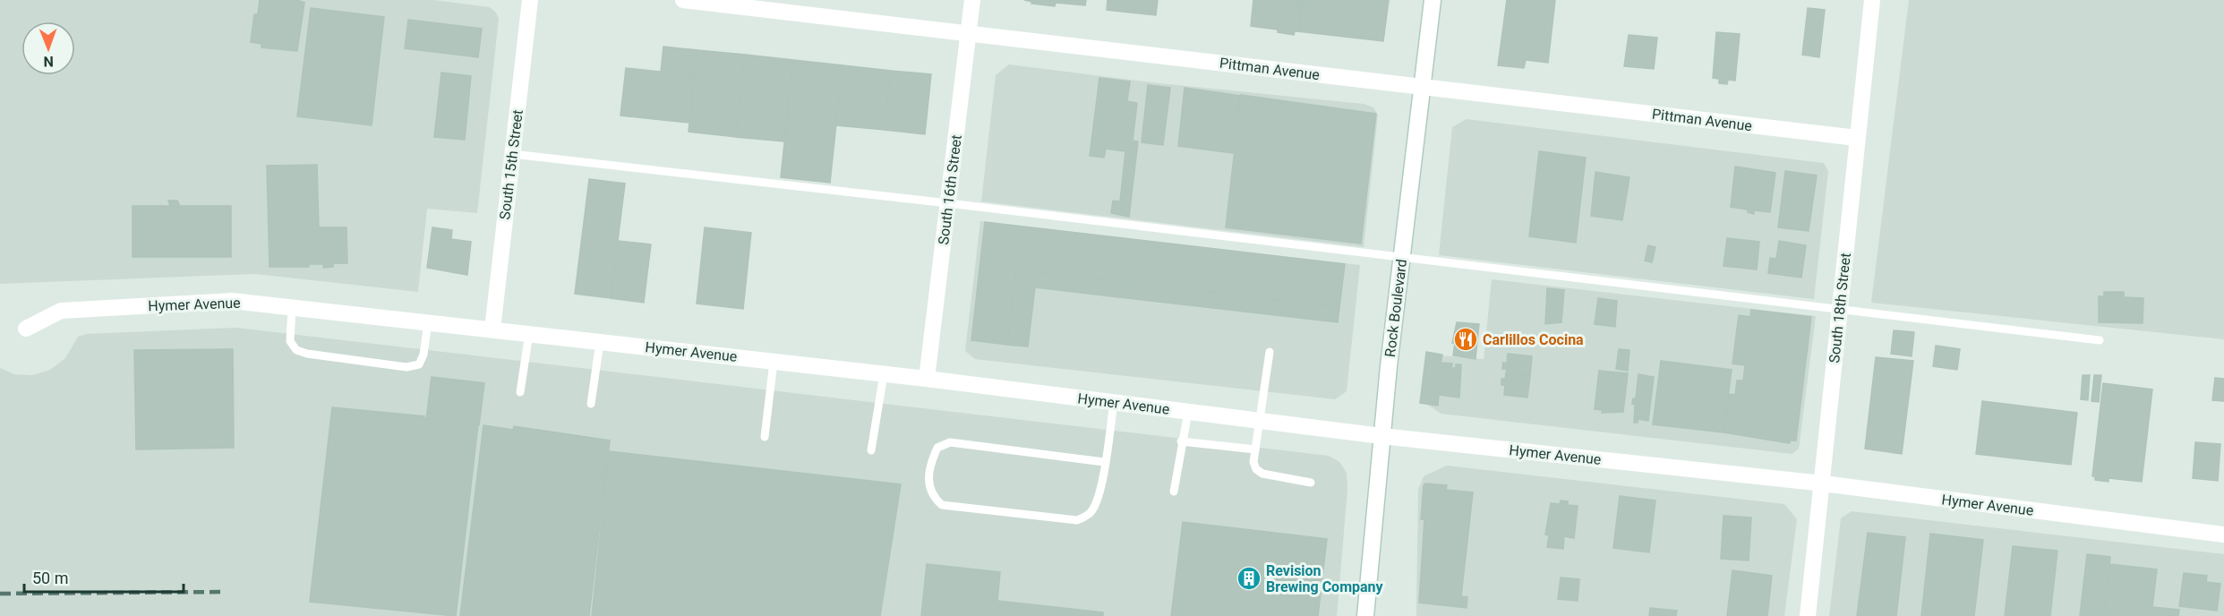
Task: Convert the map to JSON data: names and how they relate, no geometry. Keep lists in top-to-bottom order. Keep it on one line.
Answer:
{"streets":{"street":["Pittman Avenue","South 15th Street","South 16th Street","Hymer Avenue","Rock Boulevard","South 18th Street"]},"crossings":[["Pittman Avenue","South 16th Street"],["Pittman Avenue","Rock Boulevard"],["Pittman Avenue","South 18th Street"],["South 15th Street","Hymer Avenue"],["South 16th Street","Hymer Avenue"],["Hymer Avenue","Rock Boulevard"],["Hymer Avenue","South 18th Street"]],"places":{"restaurant":["Carlillos Cocina"],"building":["Revision Brewing Company"]},"scale_bar":"50 m","north":"bottom"}
